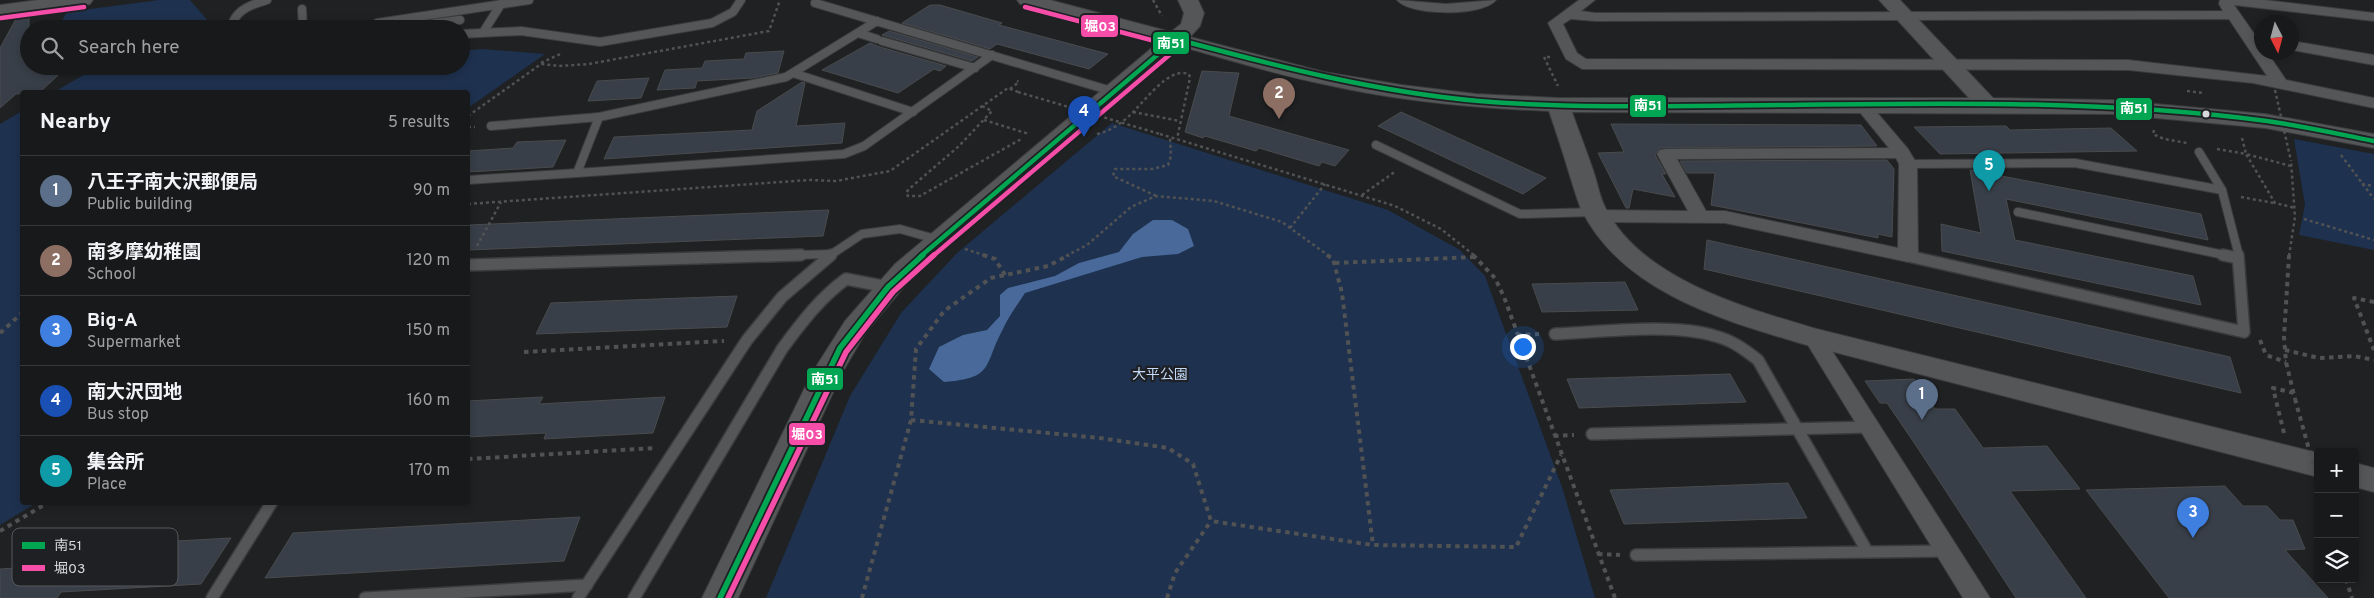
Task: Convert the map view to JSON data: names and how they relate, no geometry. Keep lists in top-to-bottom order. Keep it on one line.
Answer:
{"parks":["大平公園"],"lines":["transit line 堀03","transit line 南51"],"legend":["南51","堀03"],"north":"bottom","page":{"search":"Search here","pins":["2","4","5","1","3"],"heading":["Nearby","5 results"],"list":[{"mark":"1","name":"八王子南大沢郵便局","note":"Public building","value":"90 m"},{"mark":"2","name":"南多摩幼稚園","note":"School","value":"120 m"},{"mark":"3","name":"Big-A","note":"Supermarket","value":"150 m"},{"mark":"4","name":"南大沢団地","note":"Bus stop","value":"160 m"},{"mark":"5","name":"集会所","note":"Place","value":"170 m"}],"map_buttons":["+","−"]}}
